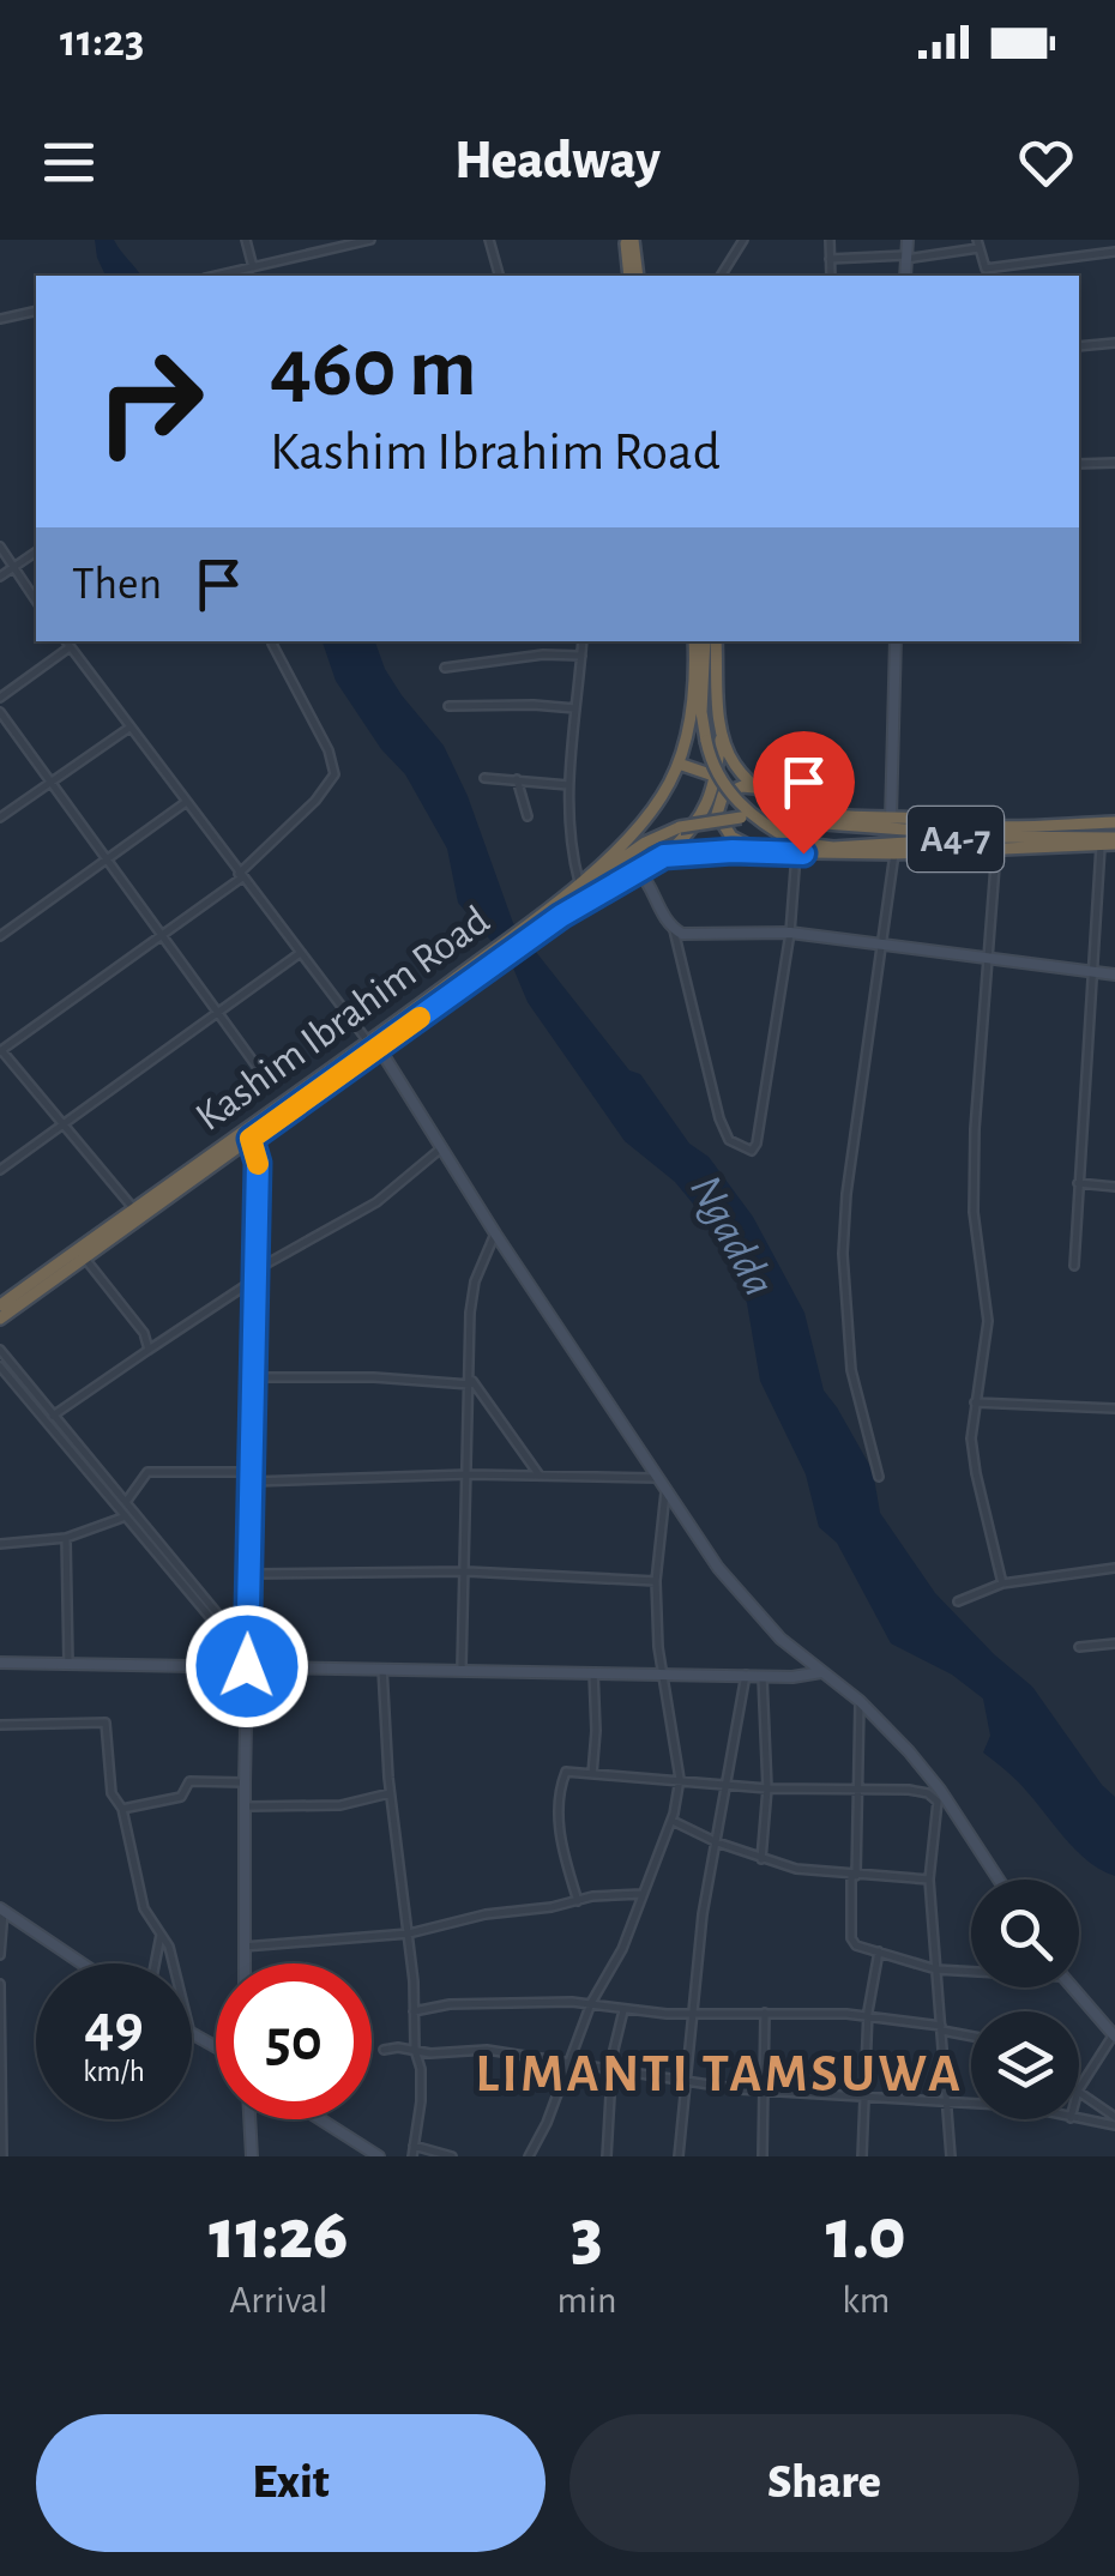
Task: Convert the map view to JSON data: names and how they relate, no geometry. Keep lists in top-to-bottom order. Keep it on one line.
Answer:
{"streets":{"highway":["A4-7","Kashim Ibrahim Road"]},"crossings":[["A4-7","Kashim Ibrahim Road"]],"districts":["LIMANTI TAMSUWA"],"water":["Ngadda"],"page":{"status":"11:23","header":"Headway","turn":["460 m","Kashim Ibrahim Road"],"then":"Then","speed":"49 km/h","limit":"50","eta":["11:26","Arrival","3","min","1.0","km"],"buttons":["Exit","Share"]}}
